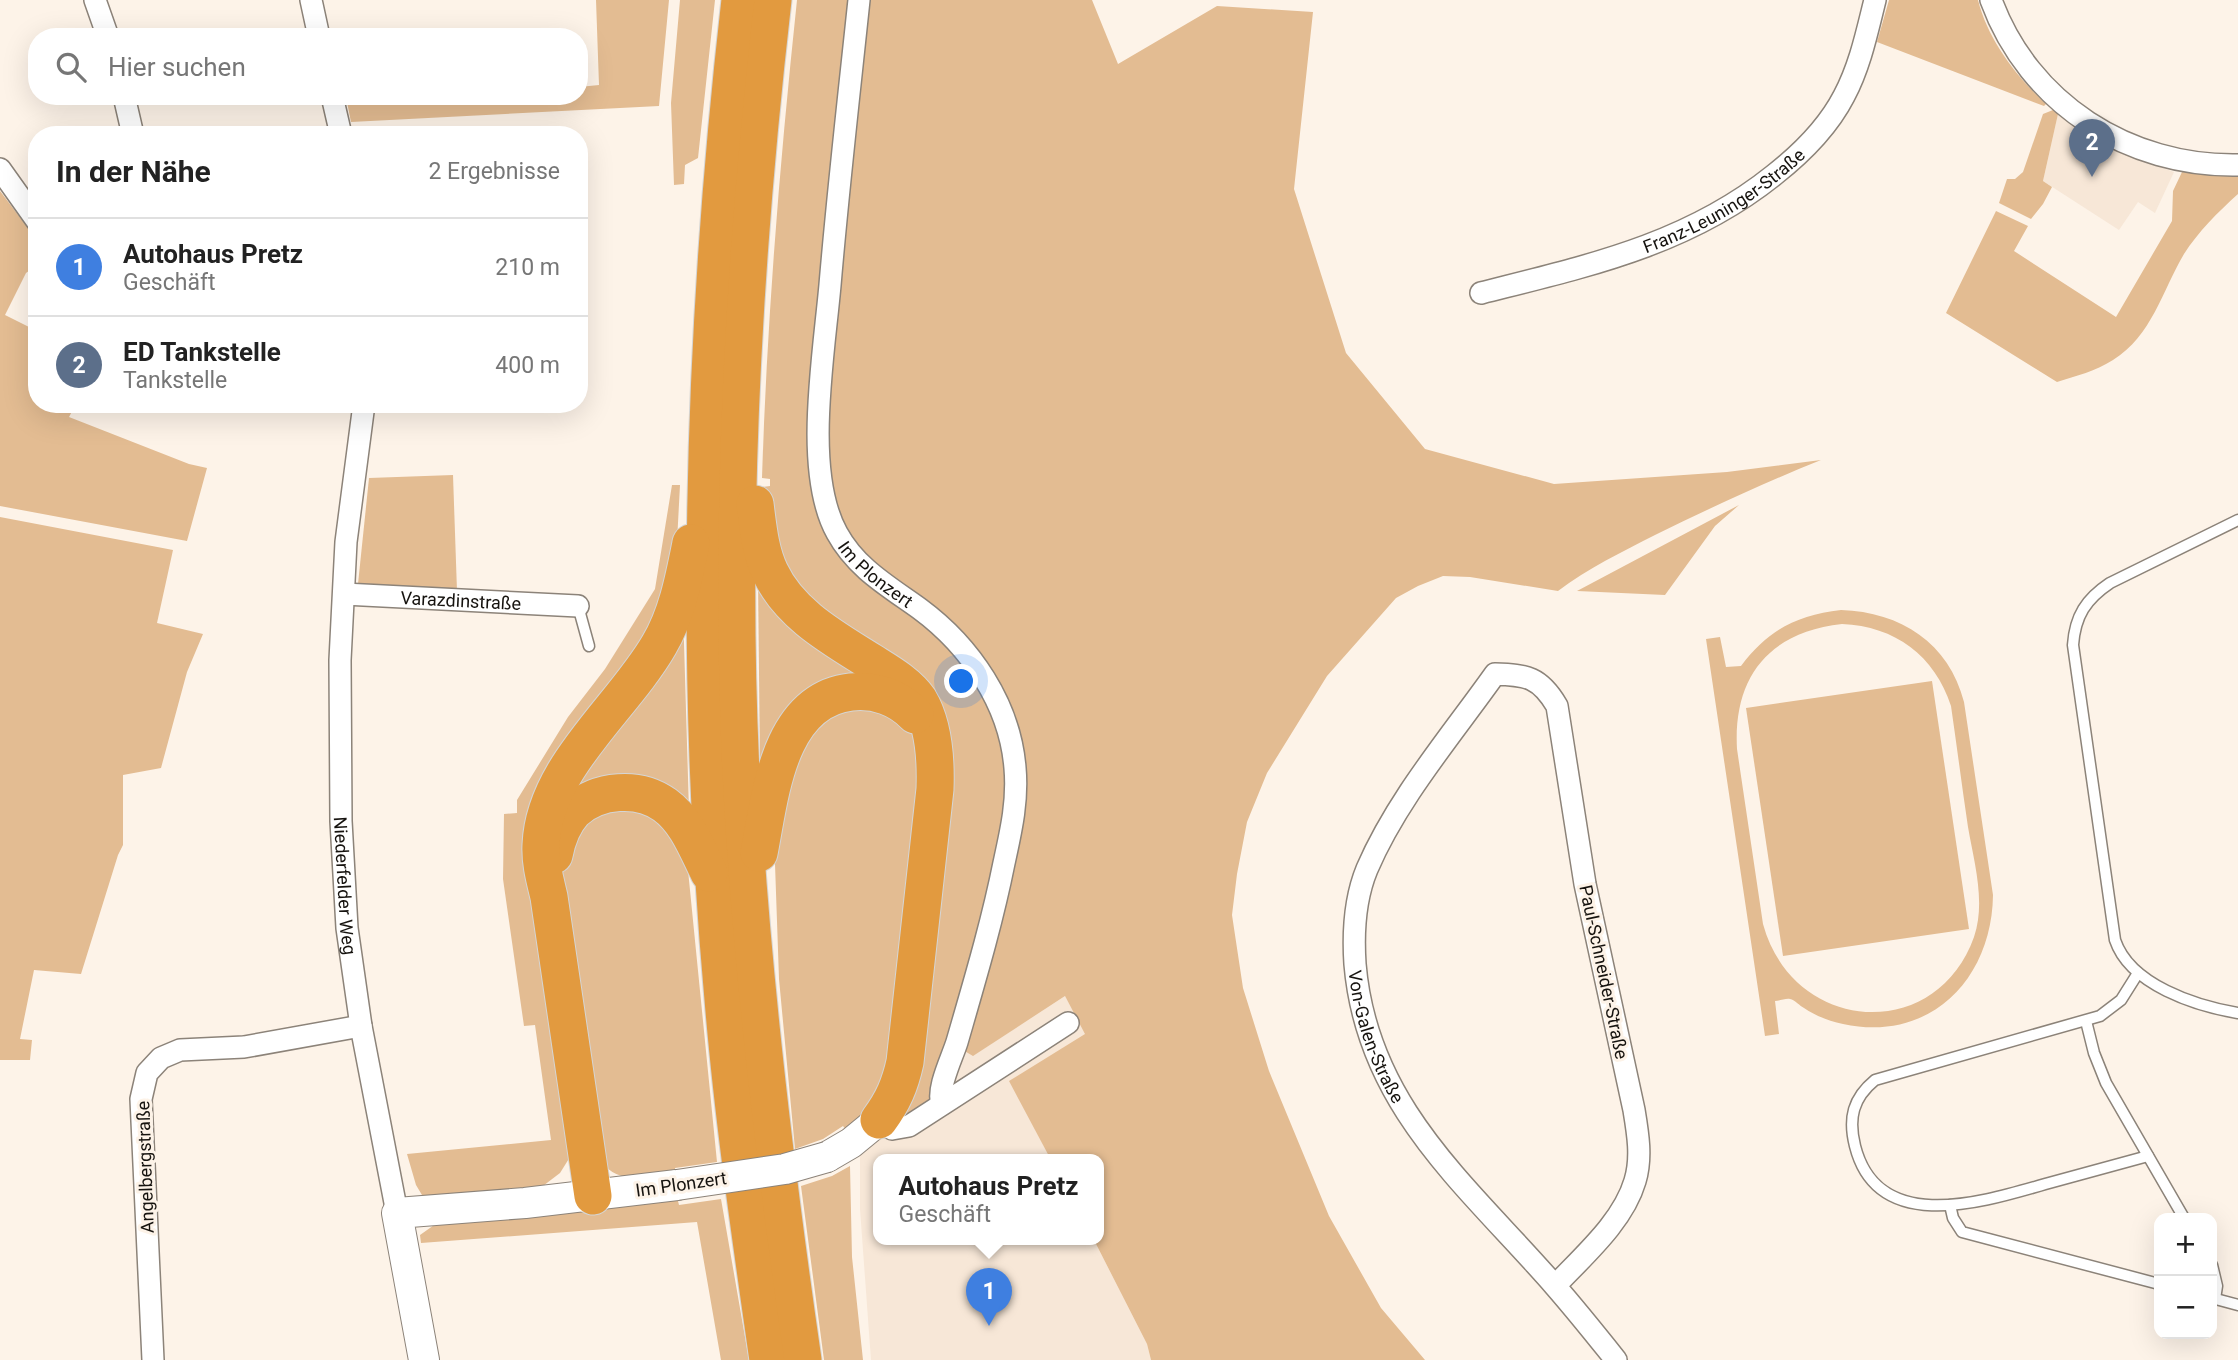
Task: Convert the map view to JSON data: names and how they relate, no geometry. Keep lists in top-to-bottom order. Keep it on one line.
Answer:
{"streets":{"street":["Franz-Leuninger-Straße","Im Plonzert","Varazdinstraße","Niederfelder Weg","Paul-Schneider-Straße","Von-Galen-Straße","Angelbergstraße"]},"crossings":[["Im Plonzert","Niederfelder Weg"],["Varazdinstraße","Niederfelder Weg"],["Niederfelder Weg","Angelbergstraße"],["Paul-Schneider-Straße","Von-Galen-Straße"]],"page":{"search":"Hier suchen","pins":["2","1"],"heading":["In der Nähe","2 Ergebnisse"],"list":[{"mark":"1","name":"Autohaus Pretz","note":"Geschäft","value":"210 m"},{"mark":"2","name":"ED Tankstelle","note":"Tankstelle","value":"400 m"}],"popup":["Autohaus Pretz","Geschäft"],"map_buttons":["+","−"]}}
